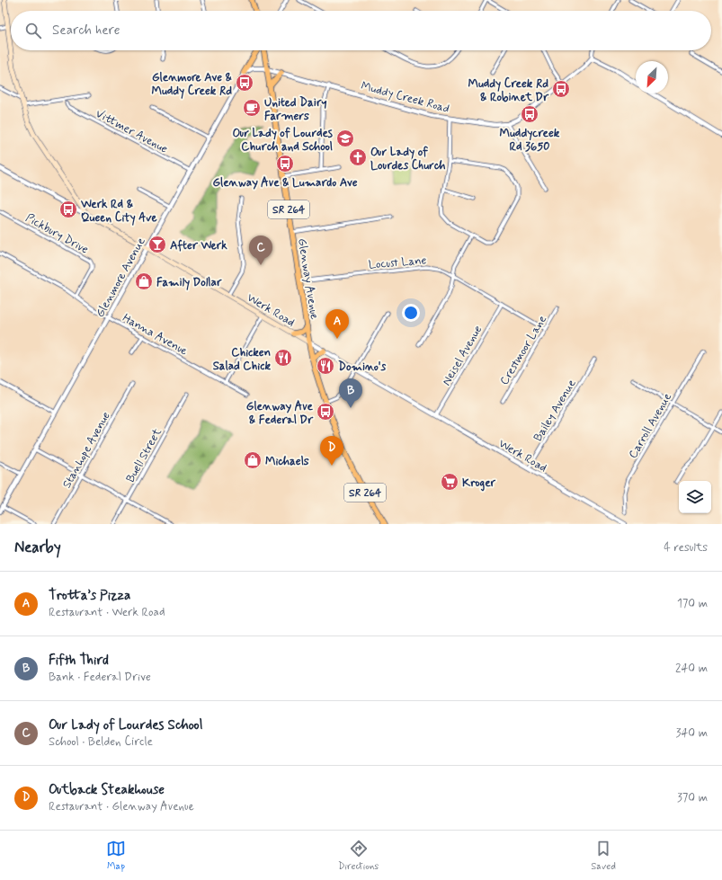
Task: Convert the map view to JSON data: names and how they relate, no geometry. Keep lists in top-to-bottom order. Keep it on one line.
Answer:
{"streets":{"main road":["SR 264","Glenway Avenue","Werk Road"],"street":["Muddy Creek Road","Vittmer Avenue","Pickbury Drive","Locust Lane","Glenmore Avenue","Hanna Avenue","Crestmoor Lane","Neisel Avenue","Bailey Avenue","Carroll Avenue","Stanhope Avenue","Buell Street"]},"crossings":[["Muddy Creek Road","Glenway Avenue"],["Vittmer Avenue","Glenmore Avenue"],["Pickbury Drive","Hanna Avenue"],["Locust Lane","Glenway Avenue"],["Locust Lane","Crestmoor Lane"],["Locust Lane","Neisel Avenue"],["Glenmore Avenue","Werk Road"],["Glenmore Avenue","Hanna Avenue"],["Glenway Avenue","Werk Road"],["Werk Road","Neisel Avenue"],["Werk Road","Bailey Avenue"]],"places":{"bus stop":["Glenmore Ave & Muddy Creek Rd","Muddy Creek Rd & Robinet Dr","Muddycreek Rd 3650","Glenway Ave & Lumardo Ave","Werk Rd & Queen City Ave","Glenway Ave & Federal Dr"],"cafe":["United Dairy Farmers"],"school or university":["Our Lady of Lourdes Church and School"],"church":["Our Lady of Lourdes Church"],"bar":["After Werk"],"shop":["Family Dollar","Michaels"],"restaurant":["Chicken Salad Chick","Domino's"],"supermarket":["Kroger"]},"north":"bottom left","page":{"search":"Search here","pins":["C","A","B","D"],"heading":["Nearby","4 results"],"list":[{"mark":"A","name":"Trotta’s Pizza","note":"Restaurant · Werk Road","value":"170 m"},{"mark":"B","name":"Fifth Third","note":"Bank · Federal Drive","value":"240 m"},{"mark":"C","name":"Our Lady of Lourdes School","note":"School · Belden Circle","value":"340 m"},{"mark":"D","name":"Outback Steakhouse","note":"Restaurant · Glenway Avenue","value":"370 m"}],"nav":["Map","Directions","Saved"]}}
